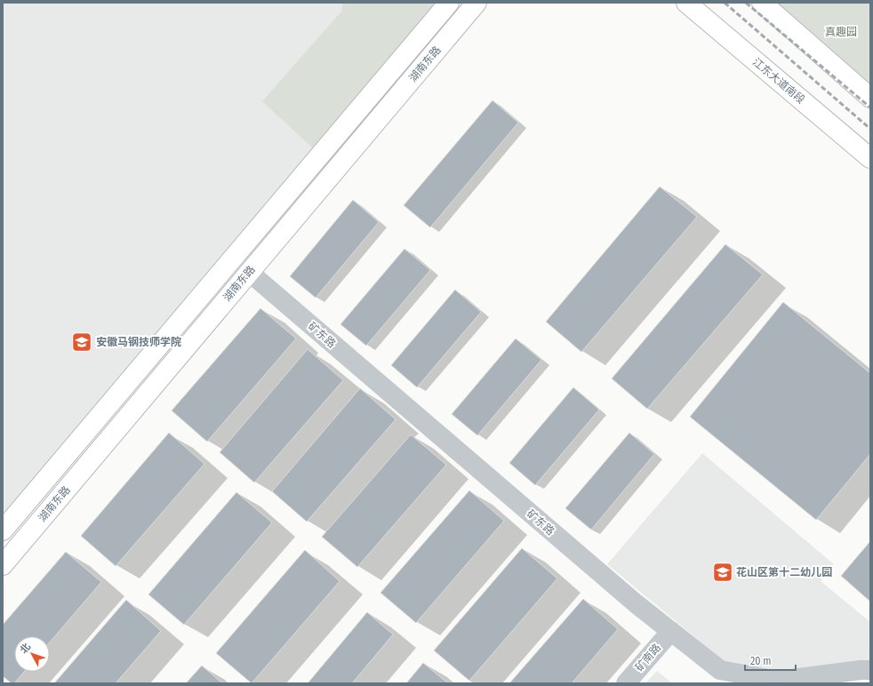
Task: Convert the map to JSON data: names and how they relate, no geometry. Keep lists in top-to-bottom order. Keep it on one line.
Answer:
{"streets":{"main road":["湖南东路","江东大道南段"],"street":["矿东路","矿南路"]},"crossings":[["湖南东路","矿东路"],["矿东路","矿南路"]],"parks":["真趣园"],"places":{"school or university":["安徽马钢技师学院","花山区第十二幼儿园"]},"scale_bar":"20 m","north":"top left"}
